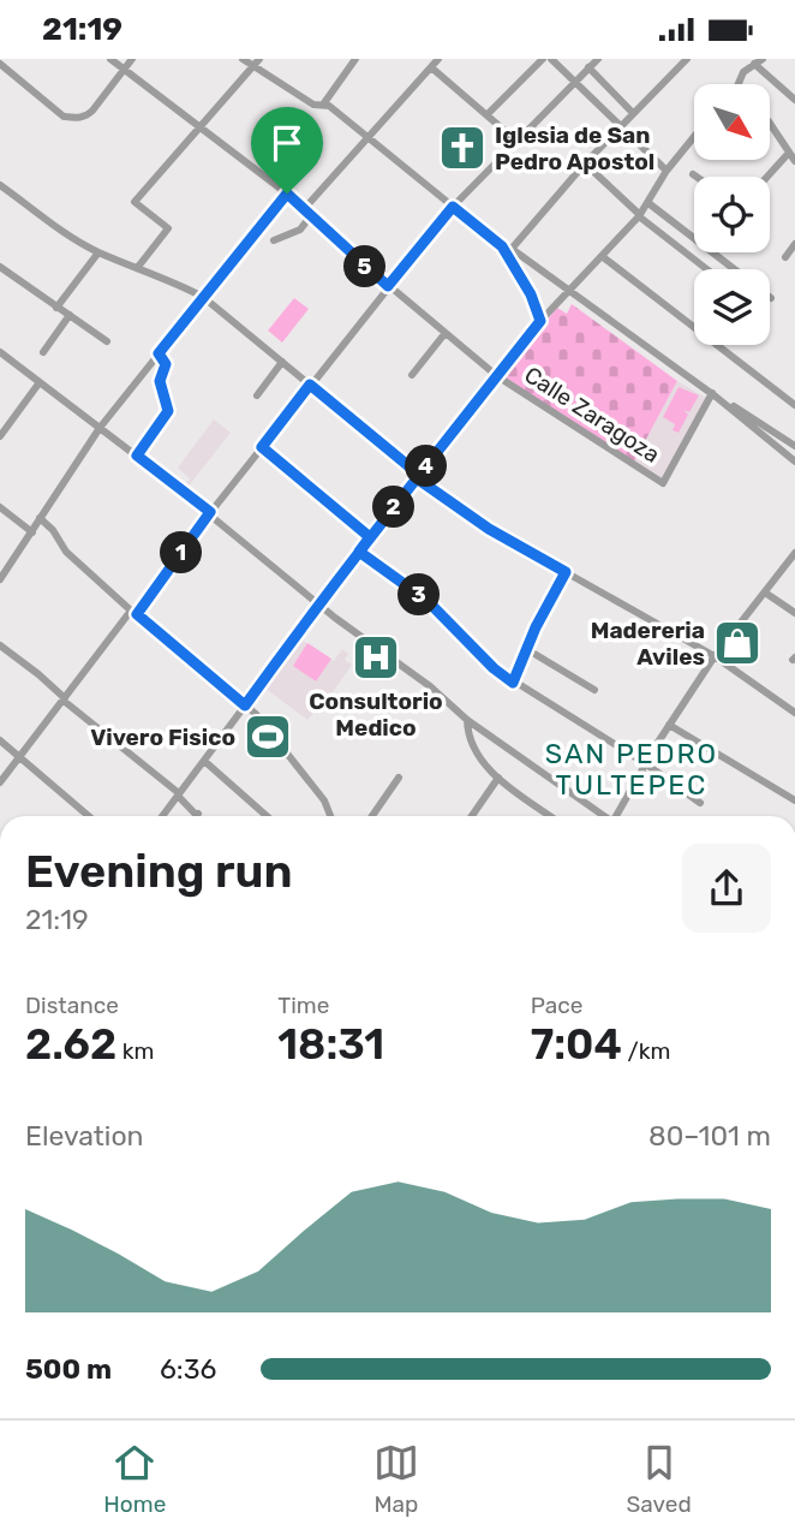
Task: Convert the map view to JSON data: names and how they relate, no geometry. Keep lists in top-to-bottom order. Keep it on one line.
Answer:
{"streets":{"street":["Calle Zaragoza"]},"districts":["SAN PEDRO TULTEPEC"],"places":{"church":["Iglesia de San Pedro Apostol"],"shop":["Madereria Aviles"],"hospital":["Consultorio Medico"],"sports":["Vivero Fisico"]},"north":"bottom right","page":{"status":"21:19","pins":["5","4","2","1","3"],"heading":["Evening run","21:19"],"stats":[["Distance","2.62 km"],["Time","18:31"],["Pace","7:04 /km"]],"chart":["Elevation","80–101 m"],"list":[{"name":"500 m","note":"6:36"}],"tabs":["Home","Map","Saved"]}}
